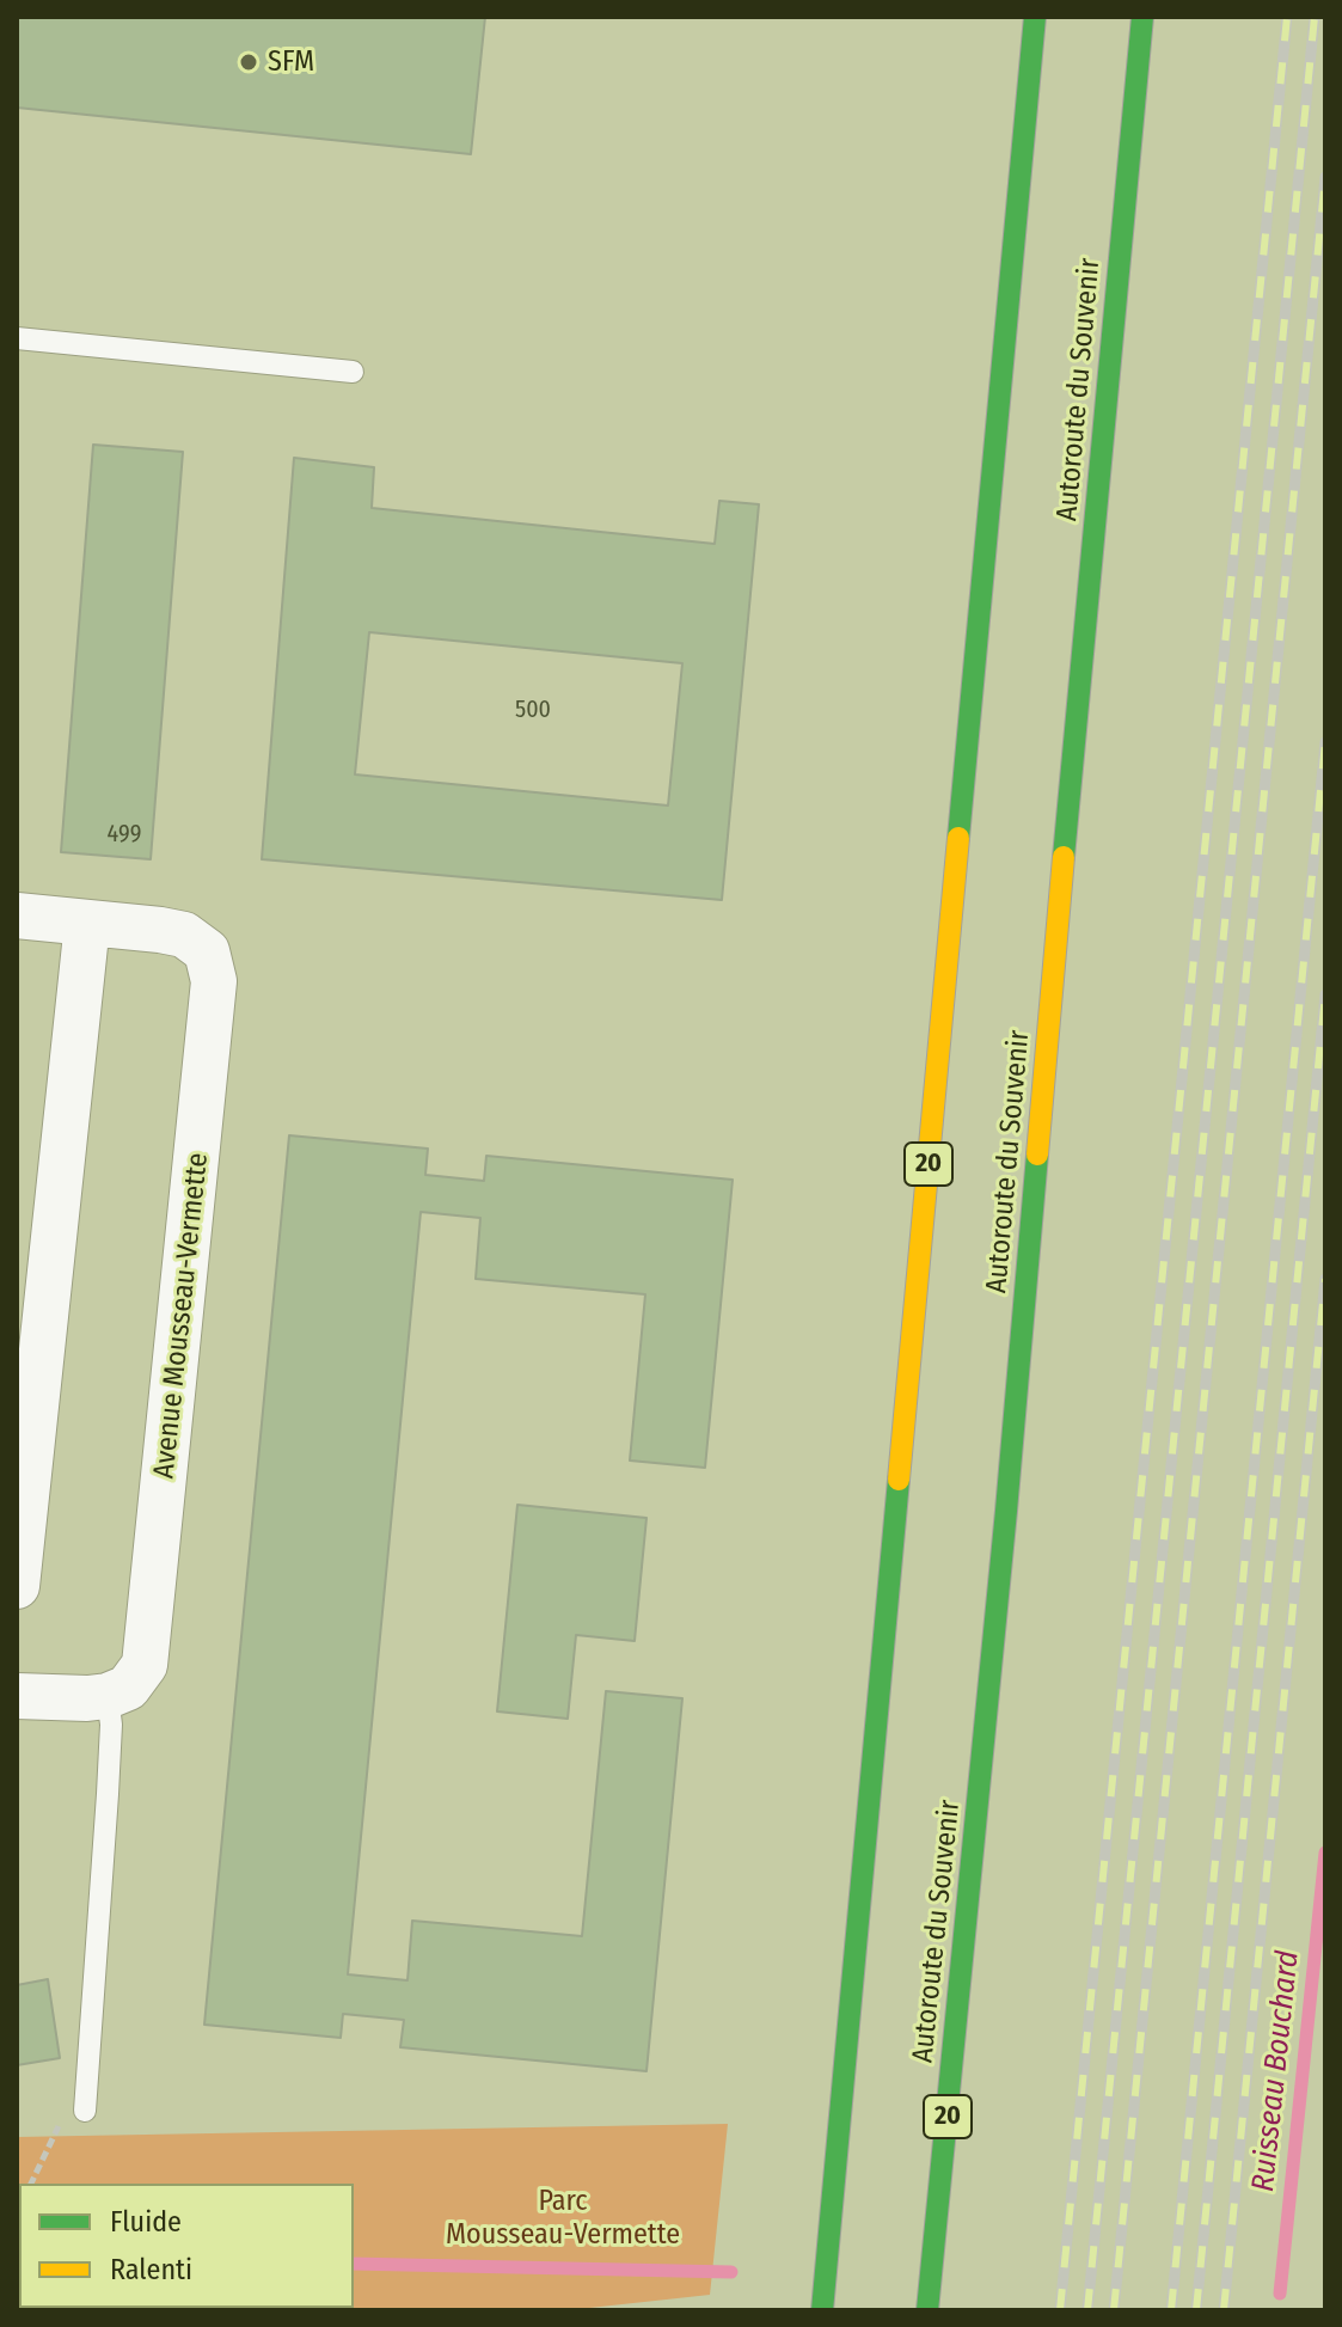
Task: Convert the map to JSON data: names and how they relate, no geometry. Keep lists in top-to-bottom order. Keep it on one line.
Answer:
{"streets":{"highway":["Autoroute du Souvenir","20"],"street":["Avenue Mousseau-Vermette"]},"water":["Ruisseau Bouchard"],"parks":["Parc Mousseau-Vermette"],"places":["SFM"],"house_numbers":["500","499"],"legend":["Fluide","Ralenti"]}
